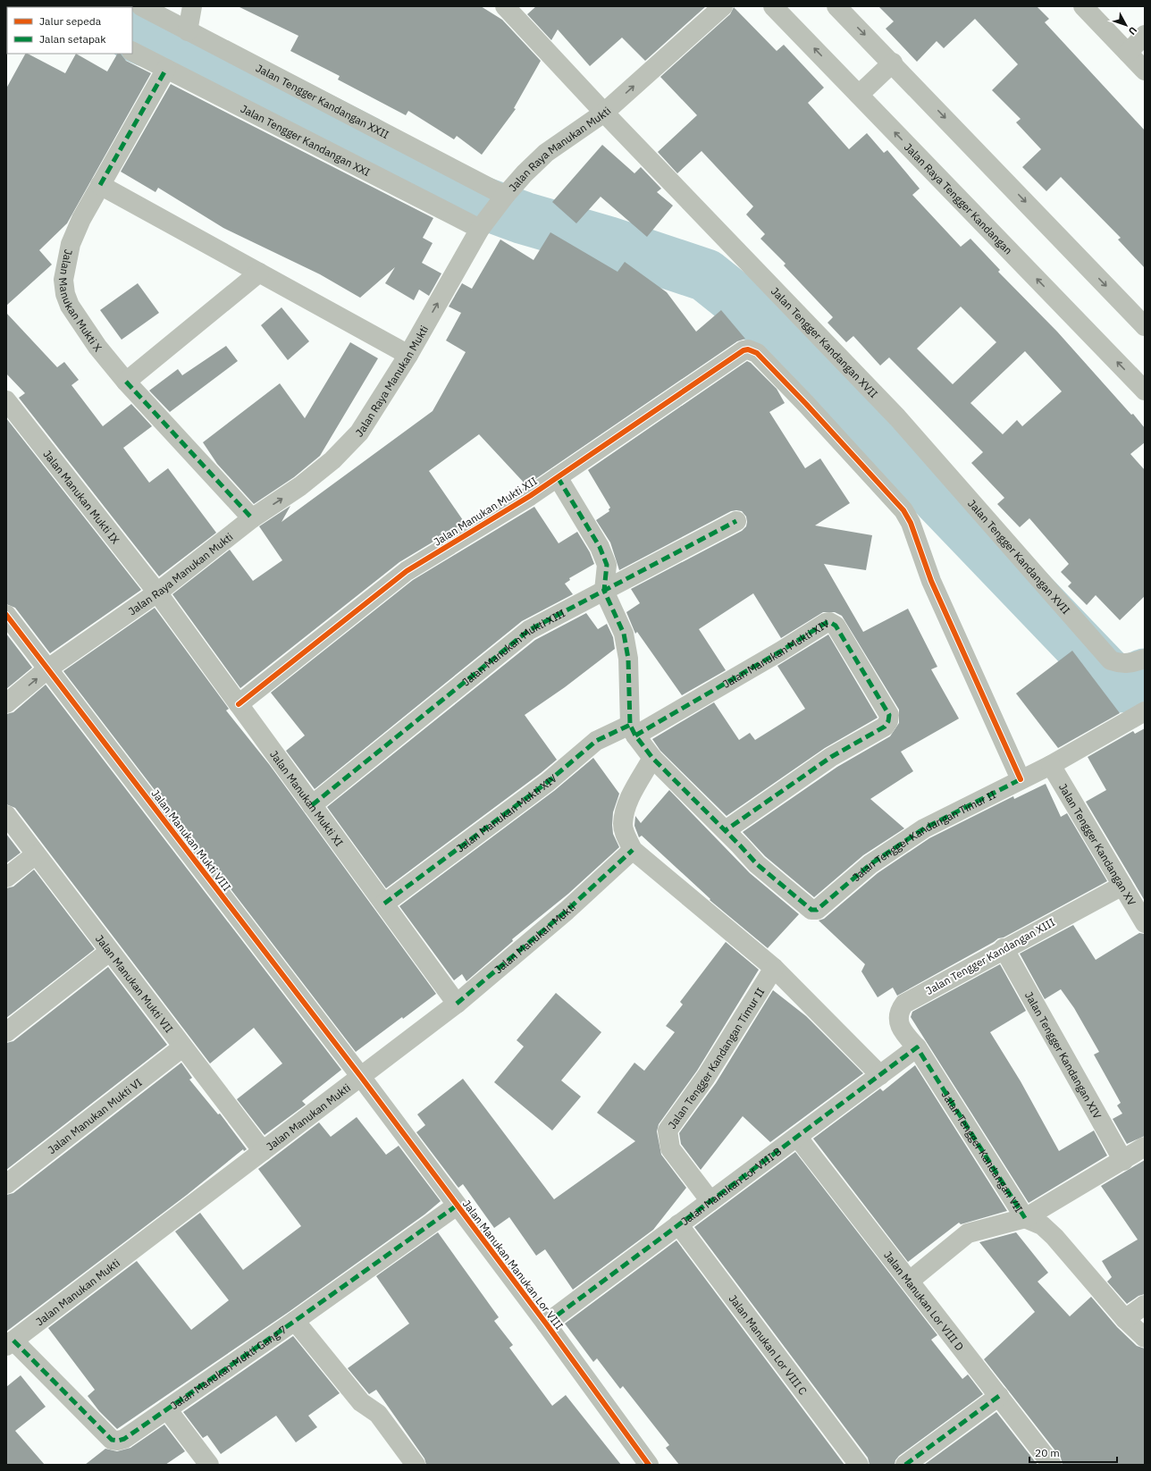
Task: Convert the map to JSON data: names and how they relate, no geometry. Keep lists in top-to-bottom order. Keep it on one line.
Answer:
{"streets":{"street":["Jalan Tengger Kandangan XXII","Jalan Tengger Kandangan XXI","Jalan Raya Manukan Mukti","Jalan Raya Tengger Kandangan","Jalan Manukan Mukti X","Jalan Tengger Kandangan XVII","Jalan Manukan Mukti IX","Jalan Manukan Mukti XII","Jalan Manukan Mukti XIII","Jalan Manukan Mukti XIV","Jalan Manukan Mukti XI","Jalan Tengger Kandangan Timur II","Jalan Manukan Mukti VIII","Jalan Tengger Kandangan XV","Jalan Manukan Mukti","Jalan Tengger Kandangan XIII","Jalan Manukan Mukti VII","Jalan Tengger Kandangan XIV","Jalan Manukan Mukti VI","Jalan Tengger Kandangan VII","Jalan Manukan Lor VIII B","Jalan Manukan Manukan Lor VIII","Jalan Manukan Lor VIII D","Jalan Manukan Lor VIII C","Jalan Manukan Mukti Gang 7"]},"crossings":[["Jalan Tengger Kandangan XXII","Jalan Raya Manukan Mukti"],["Jalan Tengger Kandangan XXI","Jalan Raya Manukan Mukti"],["Jalan Tengger Kandangan XXI","Jalan Manukan Mukti X"],["Jalan Raya Manukan Mukti","Jalan Manukan Mukti X"],["Jalan Raya Manukan Mukti","Jalan Tengger Kandangan XVII"],["Jalan Raya Manukan Mukti","Jalan Manukan Mukti IX"],["Jalan Raya Manukan Mukti","Jalan Manukan Mukti XI"],["Jalan Raya Manukan Mukti","Jalan Manukan Mukti VIII"],["Jalan Manukan Mukti IX","Jalan Manukan Mukti XI"],["Jalan Manukan Mukti XII","Jalan Manukan Mukti XI"],["Jalan Manukan Mukti XII","Jalan Tengger Kandangan Timur II"],["Jalan Manukan Mukti XIII","Jalan Manukan Mukti XI"],["Jalan Manukan Mukti XIV","Jalan Manukan Mukti XI"],["Jalan Manukan Mukti XIV","Jalan Tengger Kandangan Timur II"],["Jalan Manukan Mukti XI","Jalan Manukan Mukti"],["Jalan Tengger Kandangan Timur II","Jalan Tengger Kandangan XV"],["Jalan Tengger Kandangan Timur II","Jalan Manukan Lor VIII B"],["Jalan Manukan Mukti VIII","Jalan Manukan Mukti"],["Jalan Manukan Mukti VIII","Jalan Manukan Manukan Lor VIII"],["Jalan Tengger Kandangan XV","Jalan Tengger Kandangan XIII"],["Jalan Manukan Mukti","Jalan Manukan Mukti VII"],["Jalan Manukan Mukti","Jalan Manukan Manukan Lor VIII"],["Jalan Manukan Mukti","Jalan Manukan Mukti Gang 7"],["Jalan Tengger Kandangan XIII","Jalan Tengger Kandangan XIV"],["Jalan Tengger Kandangan XIII","Jalan Tengger Kandangan VII"],["Jalan Tengger Kandangan XIII","Jalan Manukan Lor VIII B"],["Jalan Manukan Mukti VII","Jalan Manukan Mukti VI"],["Jalan Tengger Kandangan VII","Jalan Manukan Lor VIII B"],["Jalan Manukan Lor VIII B","Jalan Manukan Manukan Lor VIII"],["Jalan Manukan Lor VIII B","Jalan Manukan Lor VIII D"],["Jalan Manukan Lor VIII B","Jalan Manukan Lor VIII C"],["Jalan Manukan Manukan Lor VIII","Jalan Manukan Mukti Gang 7"]],"one_way":["Jalan Raya Manukan Mukti"],"legend":["Jalur sepeda","Jalan setapak"],"scale_bar":"20 m","north":"bottom right"}
